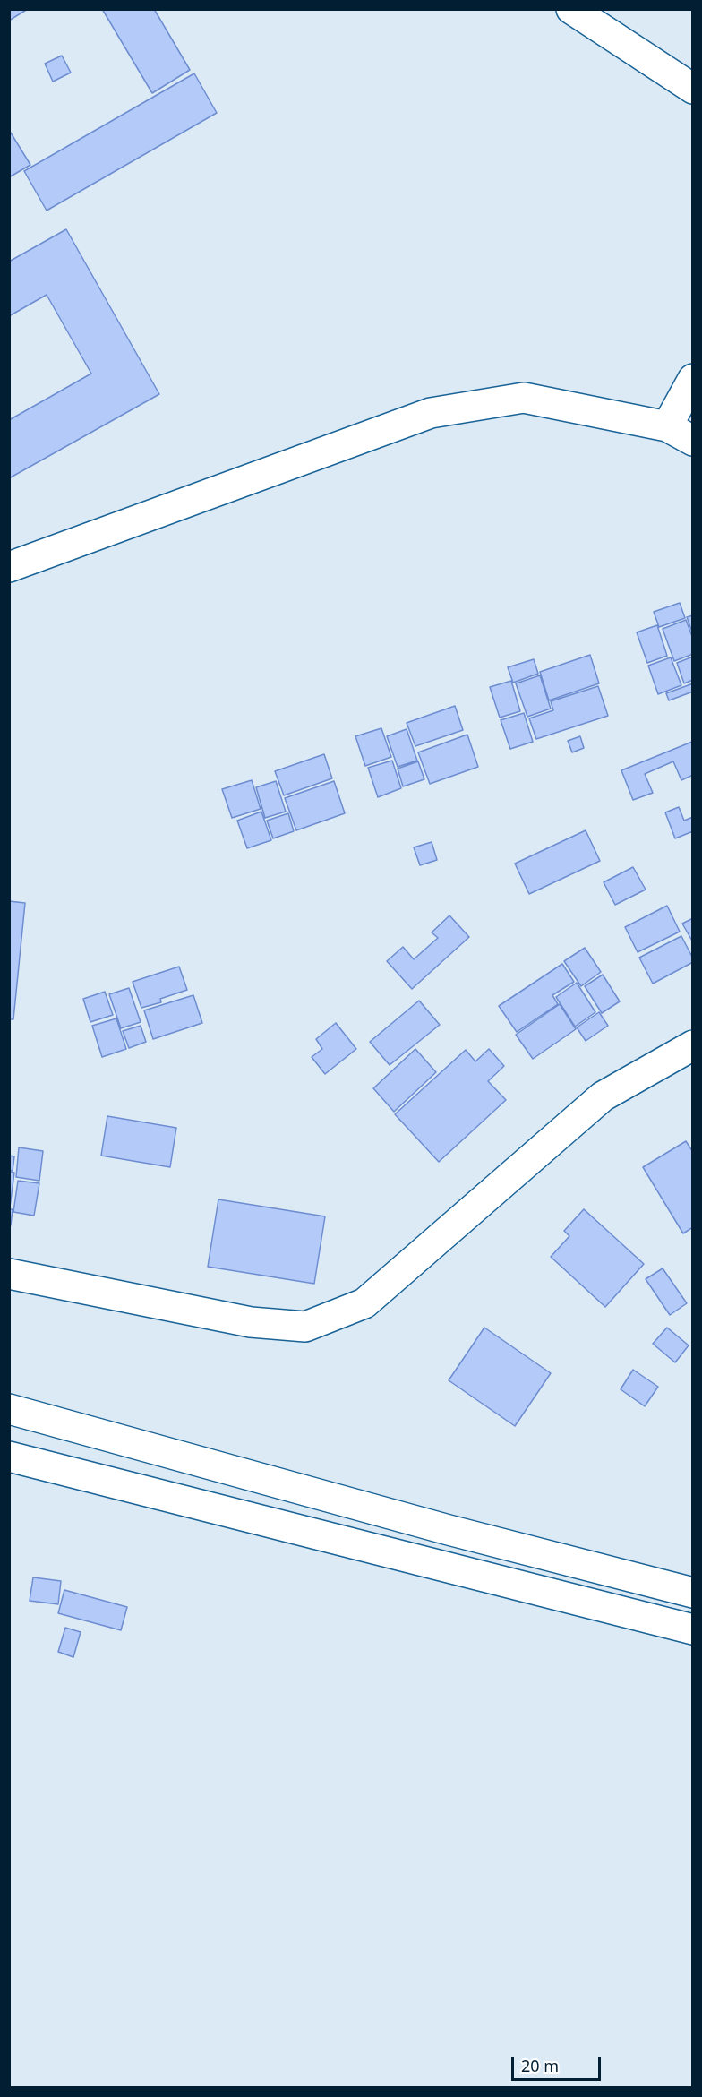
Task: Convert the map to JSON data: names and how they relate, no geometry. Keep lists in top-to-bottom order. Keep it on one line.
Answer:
{"scale_bar":"20 m"}
